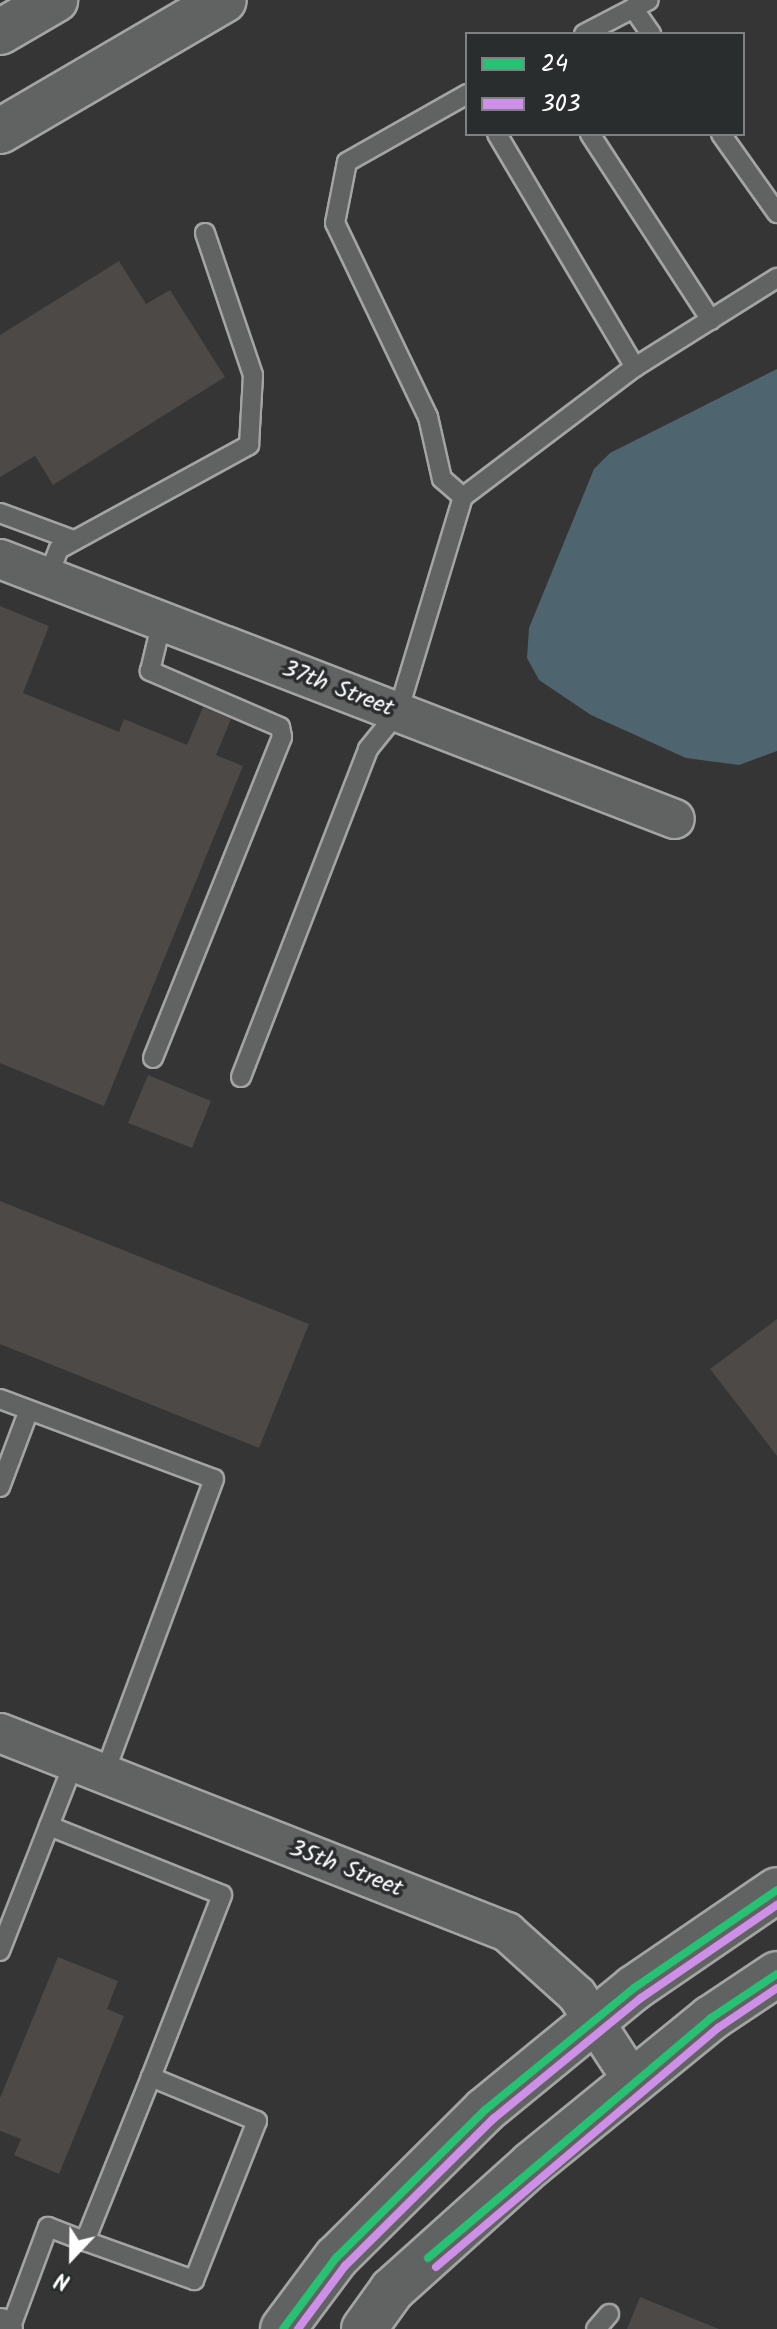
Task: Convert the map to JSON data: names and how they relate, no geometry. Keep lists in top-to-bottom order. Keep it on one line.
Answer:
{"streets":{"street":["37th Street","35th Street"]},"lines":["transit line 24","transit line 303"],"legend":["24","303"],"north":"bottom"}
